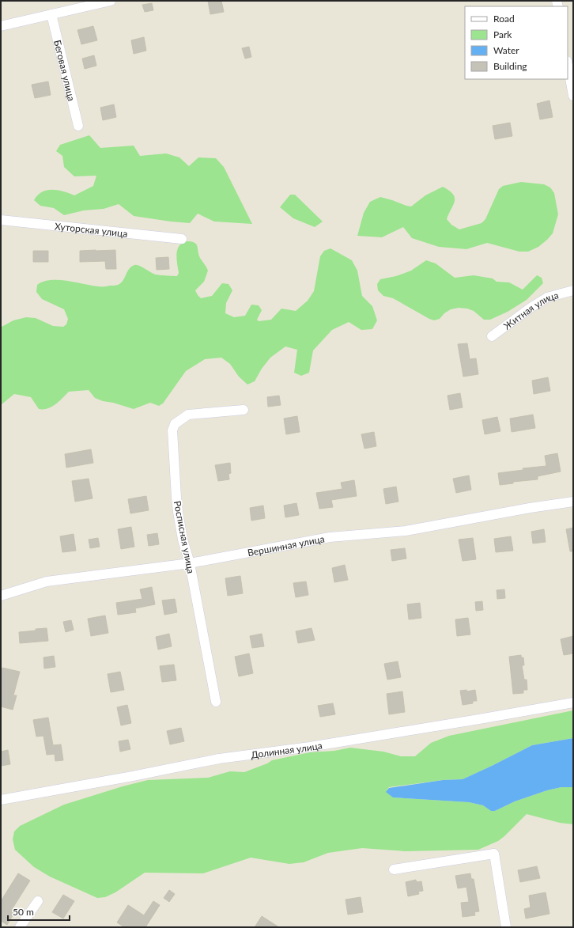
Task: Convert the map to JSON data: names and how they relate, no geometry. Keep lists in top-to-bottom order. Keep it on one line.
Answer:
{"streets":{"street":["Беговая улица","Хуторская улица","Житная улица","Росписная улица","Вершинная улица","Долинная улица"]},"crossings":[["Росписная улица","Вершинная улица"]],"legend":["Road","Park","Water","Building"],"scale_bar":"50 m"}
